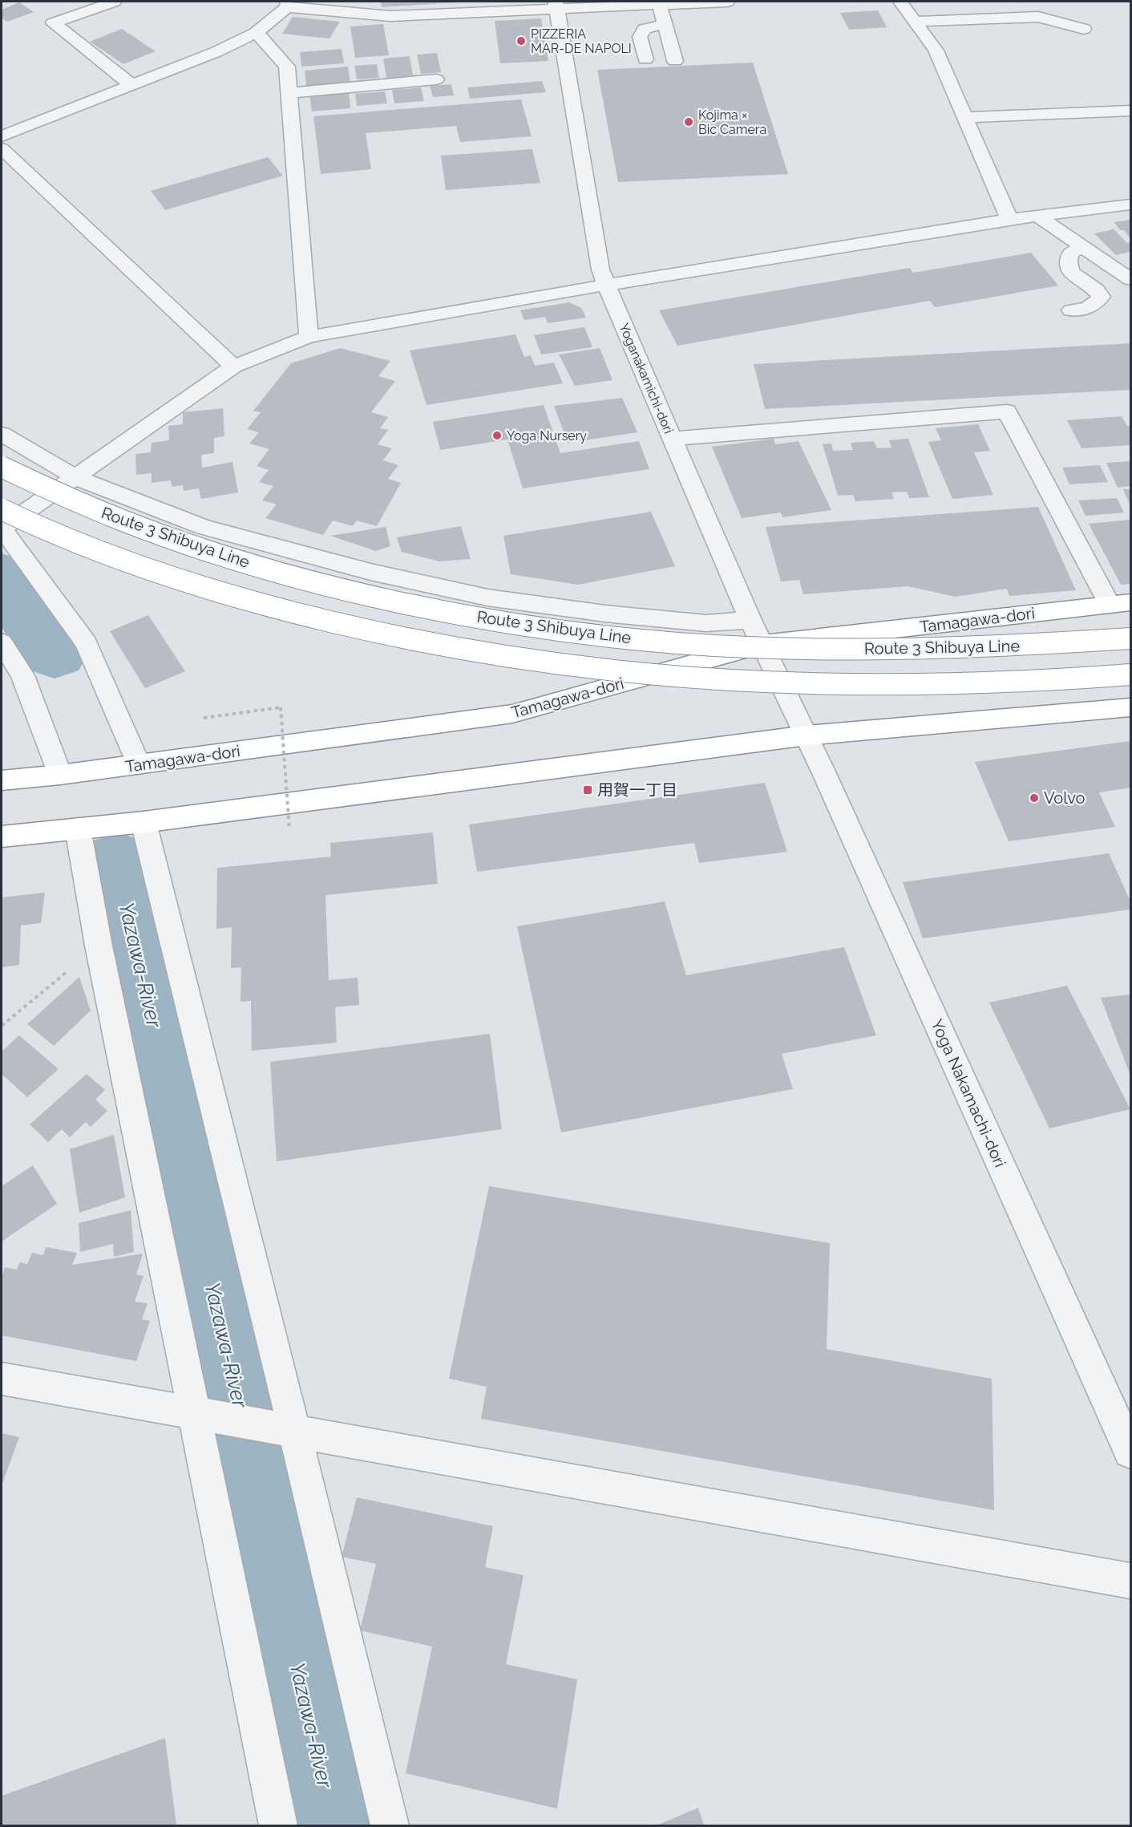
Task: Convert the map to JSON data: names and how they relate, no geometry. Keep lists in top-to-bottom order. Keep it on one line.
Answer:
{"streets":{"highway":["Route 3 Shibuya Line","Tamagawa-dori"],"street":["Yoganakamichi-dori","Yoga Nakamachi-dori"]},"crossings":[["Yoganakamichi-dori","Tamagawa-dori"],["Yoganakamichi-dori","Yoga Nakamachi-dori"]],"water":["Yazawa-River"],"places":{"other":["PIZZERIA MAR-DE NAPOLI","Kojima × Bic Camera","Yoga Nursery","Volvo"],"transit":["用賀一丁目"]}}
